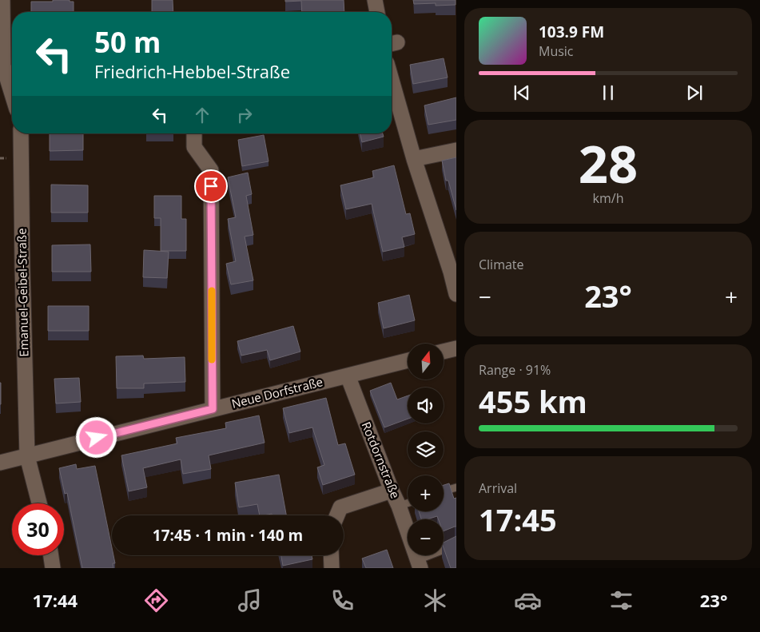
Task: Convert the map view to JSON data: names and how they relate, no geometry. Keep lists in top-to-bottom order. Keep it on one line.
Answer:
{"streets":{"street":["Emanuel-Geibel-Straße","Neue Dorfstraße","Rotdornstraße"]},"crossings":[["Emanuel-Geibel-Straße","Neue Dorfstraße"],["Neue Dorfstraße","Rotdornstraße"]],"north":"top","page":{"turn":["50 m","Friedrich-Hebbel-Straße"],"song":["103.9 FM","Music"],"tile":[["28","km/h"],"Climate",["Range · 91%","455 km"],["Arrival","17:45"]],"heat":["−","23°","+"],"map_buttons":["+","−"],"limit":"30","trip":"17:45 · 1 min · 140 m","tabs":["17:44","23°"]}}
